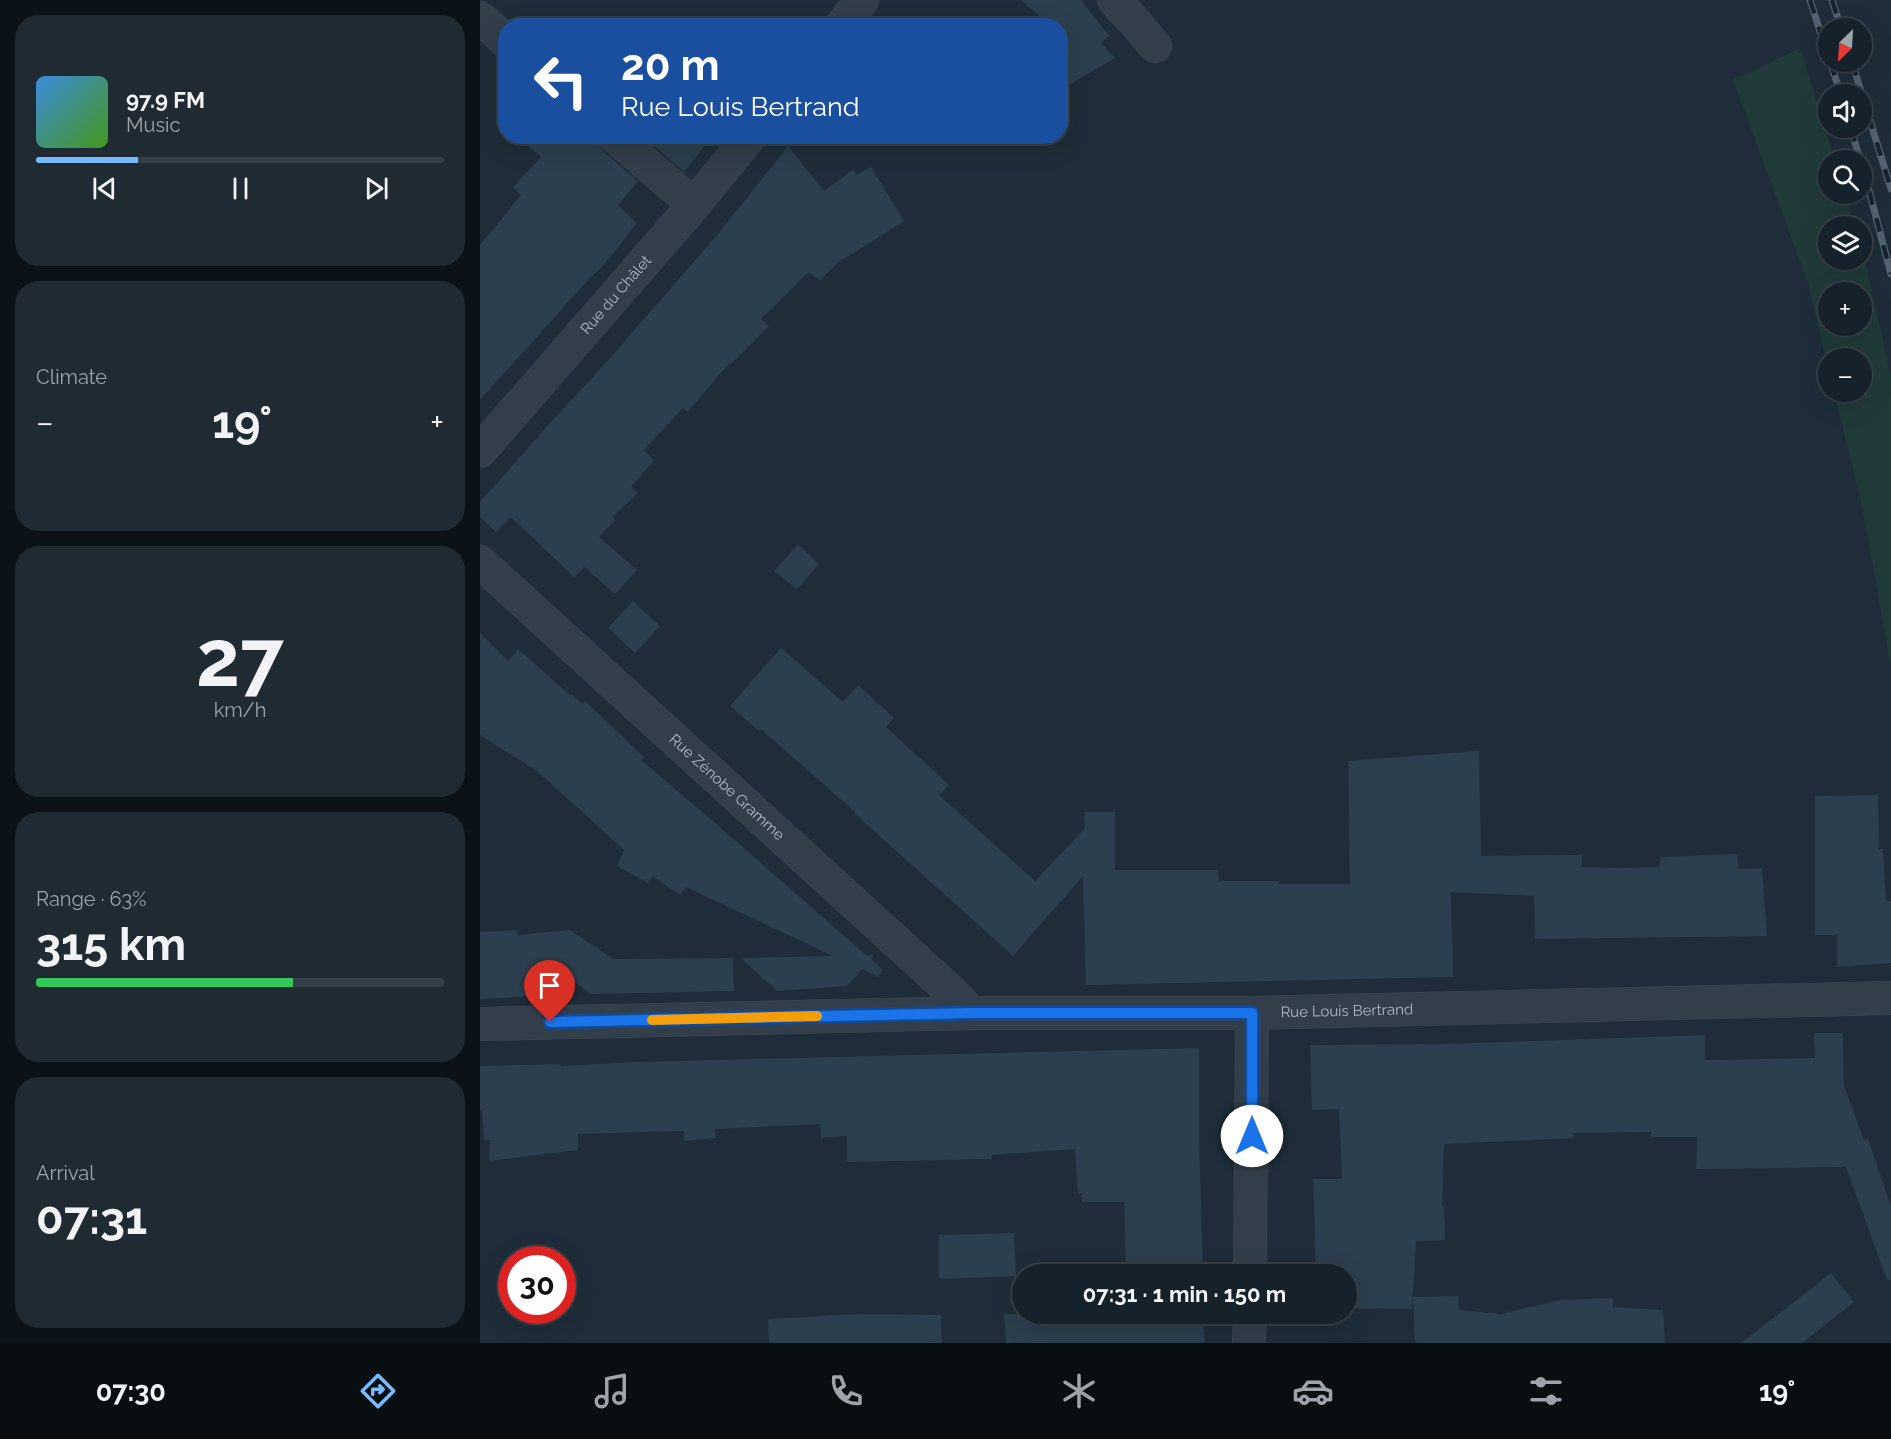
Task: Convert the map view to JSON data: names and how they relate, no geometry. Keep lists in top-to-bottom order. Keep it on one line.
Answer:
{"streets":{"street":["Rue du Châlet","Rue Zénobe Gramme","Rue Louis Bertrand"]},"crossings":[["Rue Zénobe Gramme","Rue Louis Bertrand"]],"north":"bottom left","page":{"map_buttons":["+","−"],"turn":["20 m","Rue Louis Bertrand"],"song":["97.9 FM","Music"],"tile":["Climate",["27","km/h"],["Range · 63%","315 km"],["Arrival","07:31"]],"heat":["−","19°","+"],"limit":"30","trip":"07:31 · 1 min · 150 m","tabs":["07:30","19°"]}}
